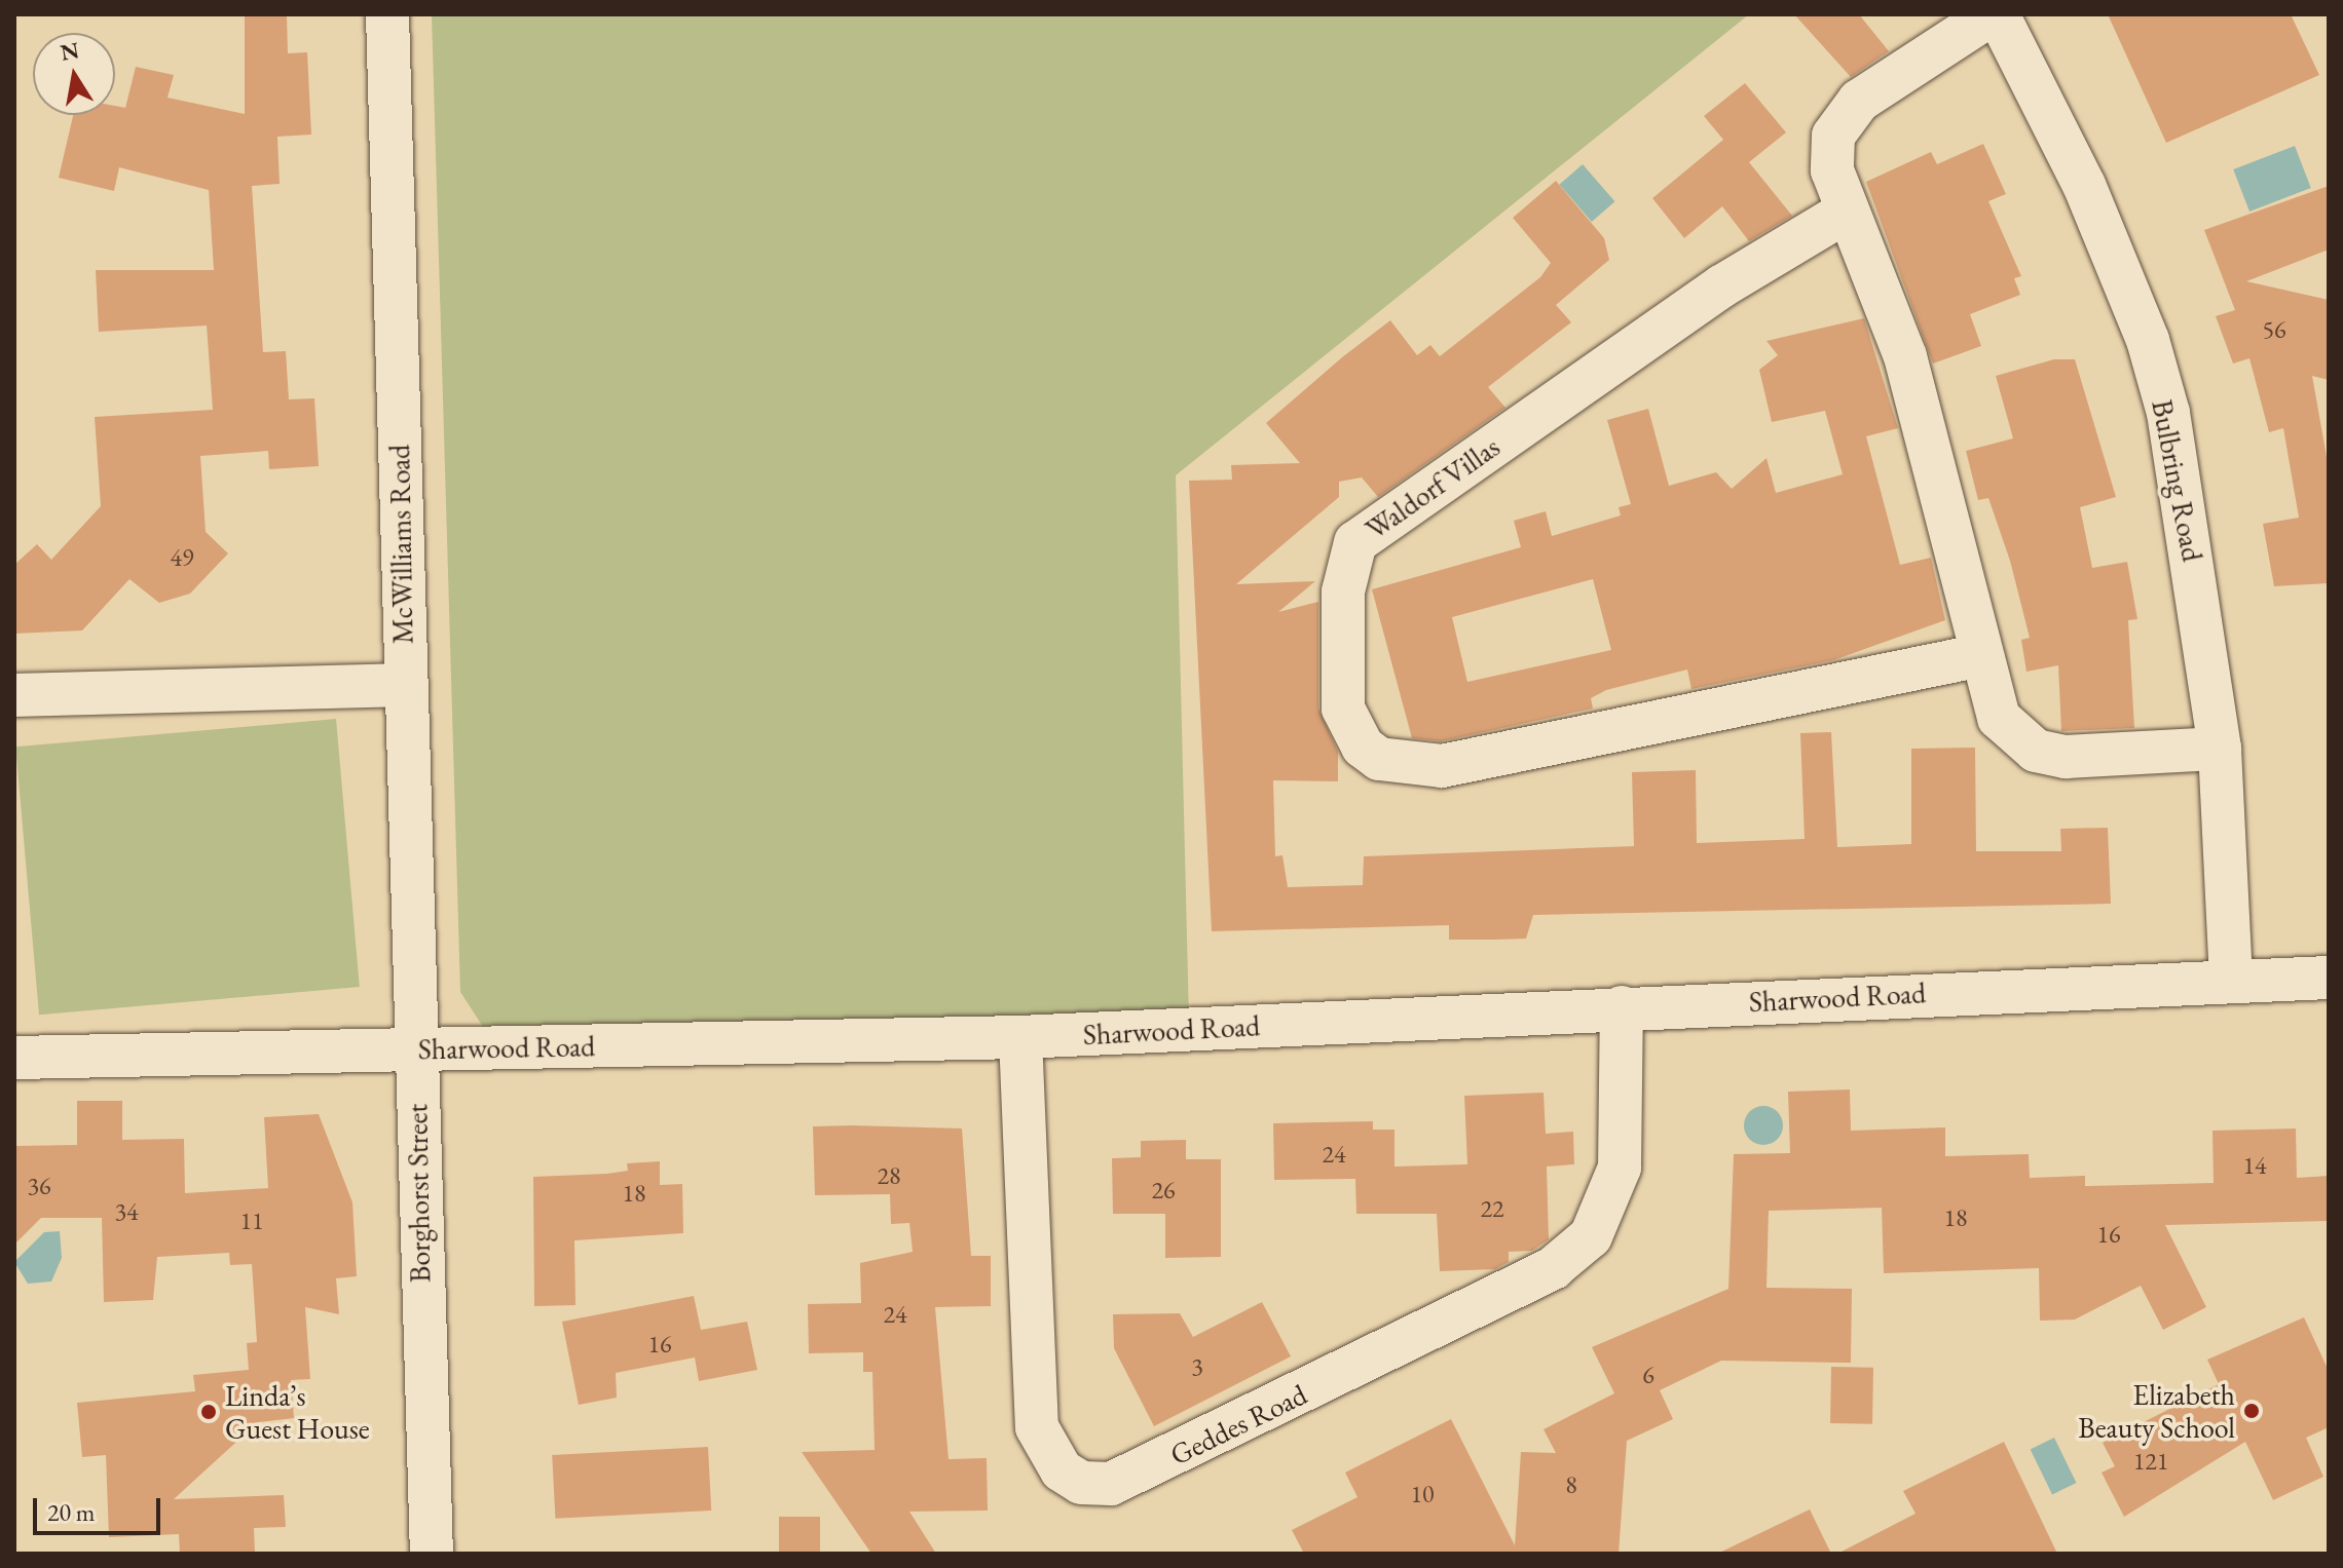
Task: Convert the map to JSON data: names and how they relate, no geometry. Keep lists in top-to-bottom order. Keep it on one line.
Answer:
{"streets":{"street":["Bulbring Road","Waldorf Villas","McWilliams Road","Sharwood Road","Borghorst Street","Geddes Road"]},"crossings":[["Bulbring Road","Sharwood Road"],["McWilliams Road","Borghorst Street"],["Sharwood Road","Borghorst Street"],["Sharwood Road","Geddes Road"]],"places":["Elizabeth Beauty School","Linda’s Guest House"],"house_numbers":["56","49","24","14","28","36","26","18","22","34","18","11","16","24","16","3","6","121","8","10"],"scale_bar":"20 m","north":"top"}
